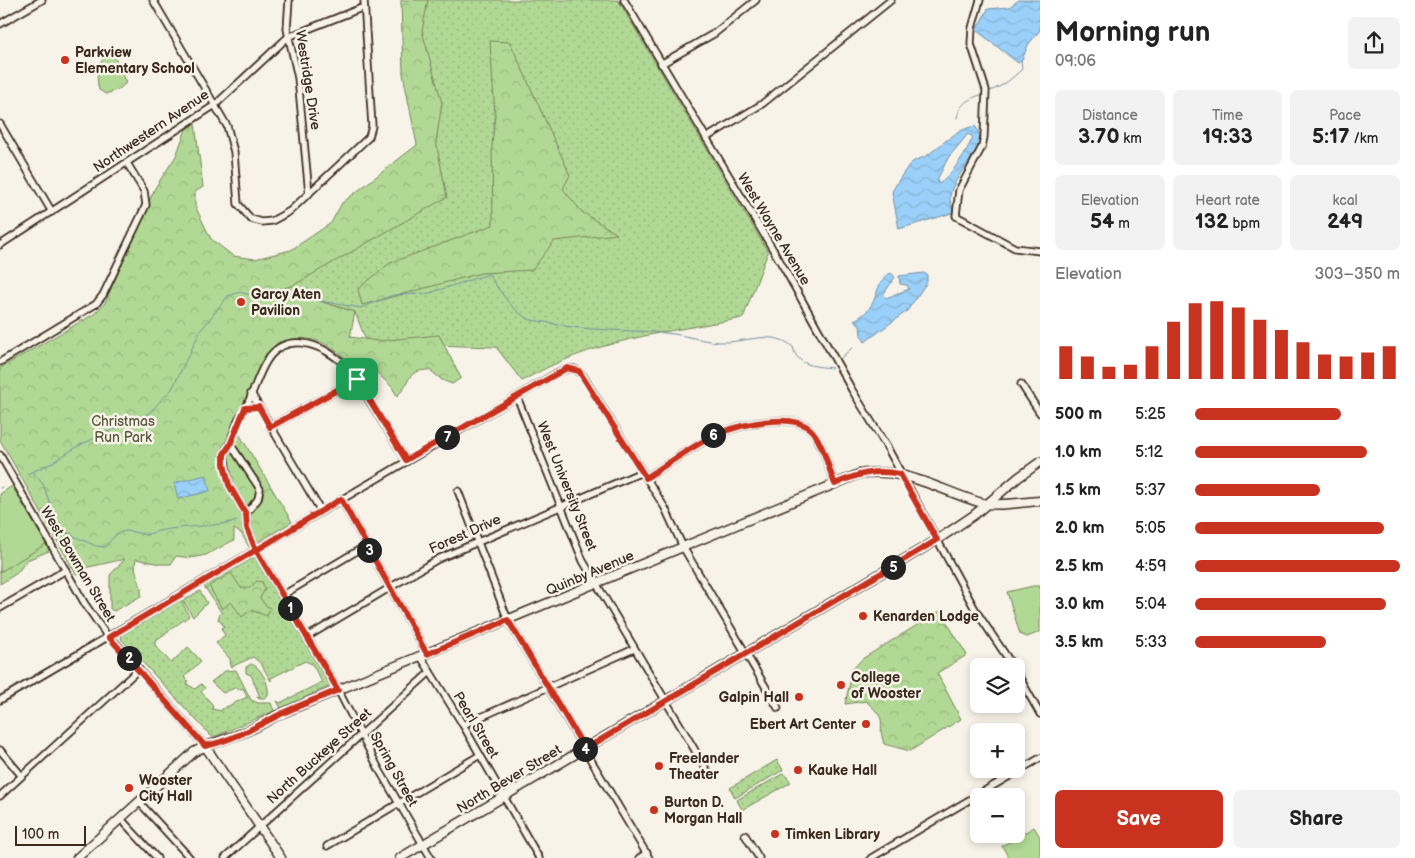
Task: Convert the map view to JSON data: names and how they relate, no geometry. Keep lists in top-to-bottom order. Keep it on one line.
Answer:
{"streets":{"main road":["Quinby Avenue","North Bever Street"],"street":["Westridge Drive","Northwestern Avenue","West Wayne Avenue","West University Street","Forest Drive","West Bowman Street","Pearl Street","North Buckeye Street","Spring Street"]},"crossings":[["Westridge Drive","Northwestern Avenue"],["West Wayne Avenue","Quinby Avenue"],["West Wayne Avenue","North Bever Street"],["West University Street","Forest Drive"],["West University Street","Quinby Avenue"],["West University Street","North Bever Street"],["Forest Drive","Pearl Street"],["Forest Drive","Spring Street"],["West Bowman Street","Quinby Avenue"],["Quinby Avenue","Pearl Street"],["Quinby Avenue","Spring Street"],["Quinby Avenue","North Bever Street"],["Pearl Street","North Buckeye Street"],["Pearl Street","North Bever Street"],["North Buckeye Street","Spring Street"],["Spring Street","North Bever Street"]],"parks":["Christmas Run Park"],"places":["Parkview Elementary School","Garcy Aten Pavilion","Kenarden Lodge","College of Wooster","Galpin Hall","Ebert Art Center","Freelander Theater","Kauke Hall","Wooster City Hall","Burton D. Morgan Hall","Timken Library"],"scale_bar":"100 m","page":{"heading":["Morning run","09:06"],"stats":[["Distance","3.70 km"],["Time","19:33"],["Pace","5:17 /km"],["Elevation","54 m"],["Heart rate","132 bpm"],["kcal","249"]],"chart":["Elevation","303–350 m"],"list":[{"name":"500 m","note":"5:25"},{"name":"1.0 km","note":"5:12"},{"name":"1.5 km","note":"5:37"},{"name":"2.0 km","note":"5:05"},{"name":"2.5 km","note":"4:59"},{"name":"3.0 km","note":"5:04"},{"name":"3.5 km","note":"5:33"}],"pins":["6","7","3","5","1","2","4"],"map_buttons":["+","−"],"buttons":["Save","Share"],"scale":"100 m"}}
